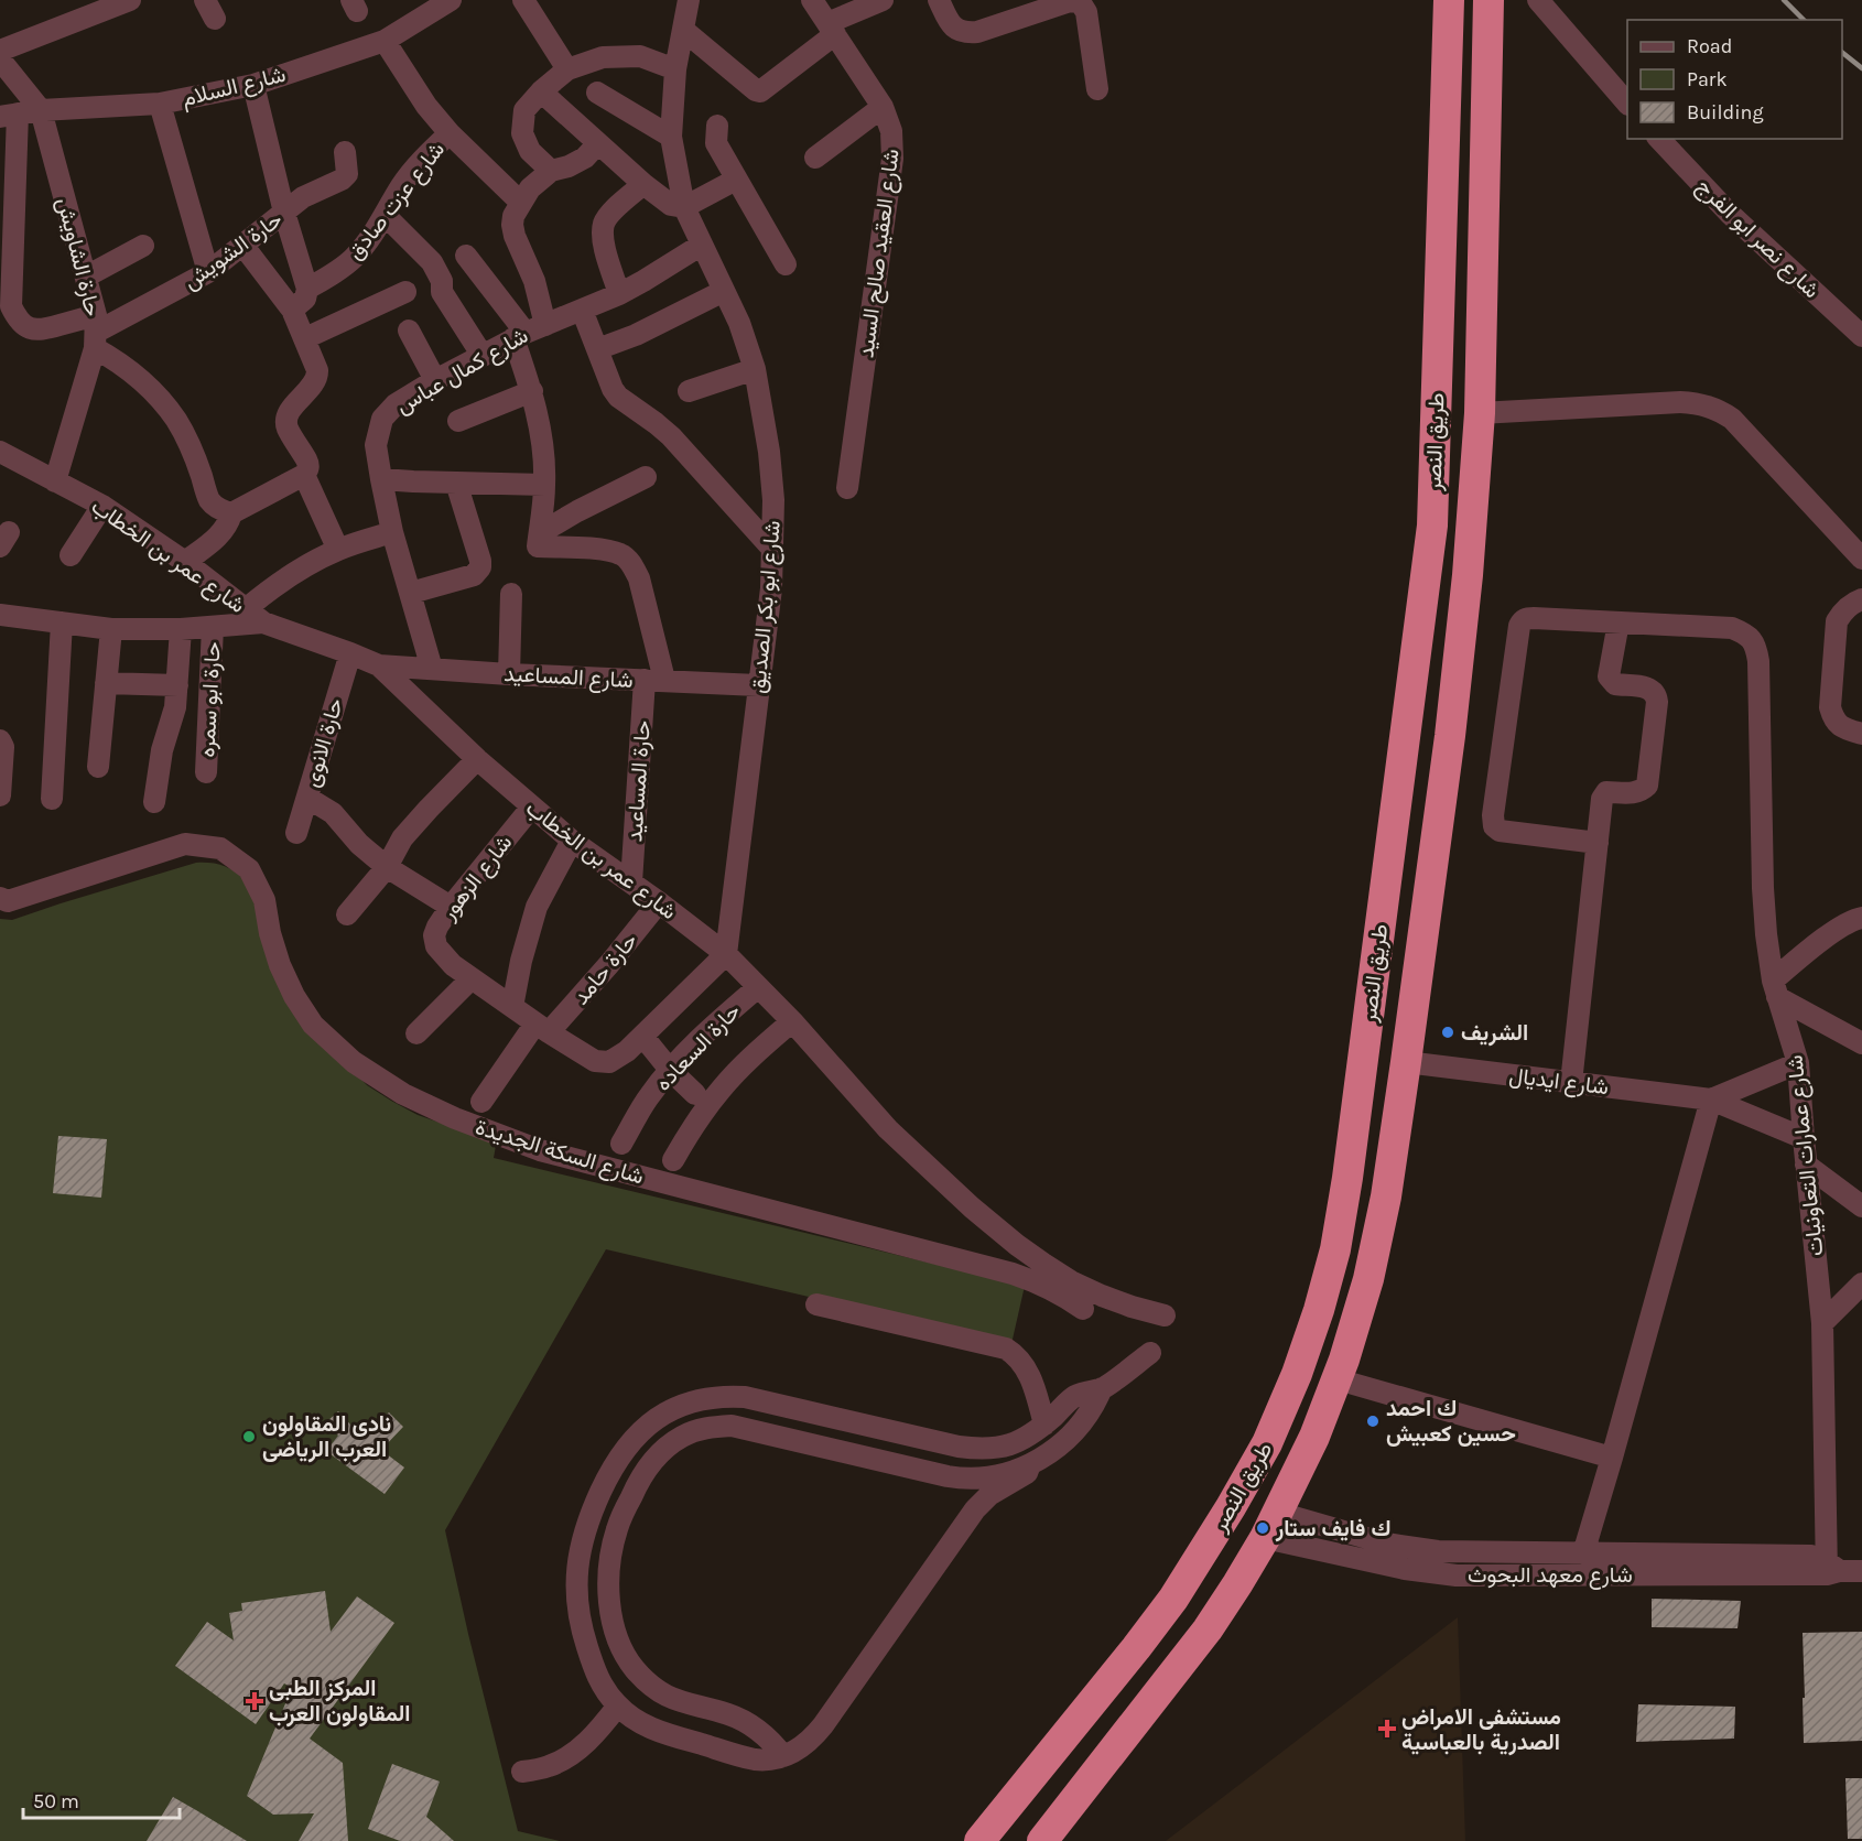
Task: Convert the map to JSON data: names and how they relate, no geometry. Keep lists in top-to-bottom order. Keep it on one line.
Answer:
{"streets":{"highway":["طريق النصر"],"street":["شارع السلام","شارع عزت صادق","شارع نصر ابو الفرج","حارة الشويش","شارع العقيد صالح السيد","حارة الشاويش","شارع كمال عباس","شارع عمر بن الخطاب","شارع ابو بكر الصديق","شارع المساعيد","حارة ابو سمره","حارة الانوى","حارة المساعيد","شارع الزهور","حارة حامد","حارة السعاده","شارع ايديال","شارع السكة الجديدة","شارع عمارات التعاونيات","شارع معهد البحوث"]},"crossings":[["شارع السلام","حارة الشاويش"],["حارة الشويش","حارة الشاويش"],["حارة الشاويش","شارع عمر بن الخطاب"],["شارع كمال عباس","شارع ابو بكر الصديق"],["شارع كمال عباس","شارع المساعيد"],["طريق النصر","شارع ايديال"],["طريق النصر","شارع معهد البحوث"],["شارع عمر بن الخطاب","شارع ابو بكر الصديق"],["شارع عمر بن الخطاب","شارع المساعيد"],["شارع عمر بن الخطاب","حارة الانوى"],["شارع عمر بن الخطاب","حارة المساعيد"],["شارع عمر بن الخطاب","شارع الزهور"],["شارع عمر بن الخطاب","حارة حامد"],["شارع عمر بن الخطاب","حارة السعاده"],["شارع ابو بكر الصديق","شارع المساعيد"],["شارع ابو بكر الصديق","شارع الزهور"],["شارع المساعيد","حارة المساعيد"],["شارع الزهور","حارة حامد"],["شارع ايديال","شارع عمارات التعاونيات"],["شارع عمارات التعاونيات","شارع معهد البحوث"]],"places":{"other":["الشريف","ك احمد حسين كعبيش","نادى المقاولون العرب الرياضى","ك فايف ستار"],"health":["المركز الطبى المقاولون العرب","مستشفى الامراض الصدرية بالعباسية"]},"legend":["Road","Park","Building"],"scale_bar":"50 m"}
